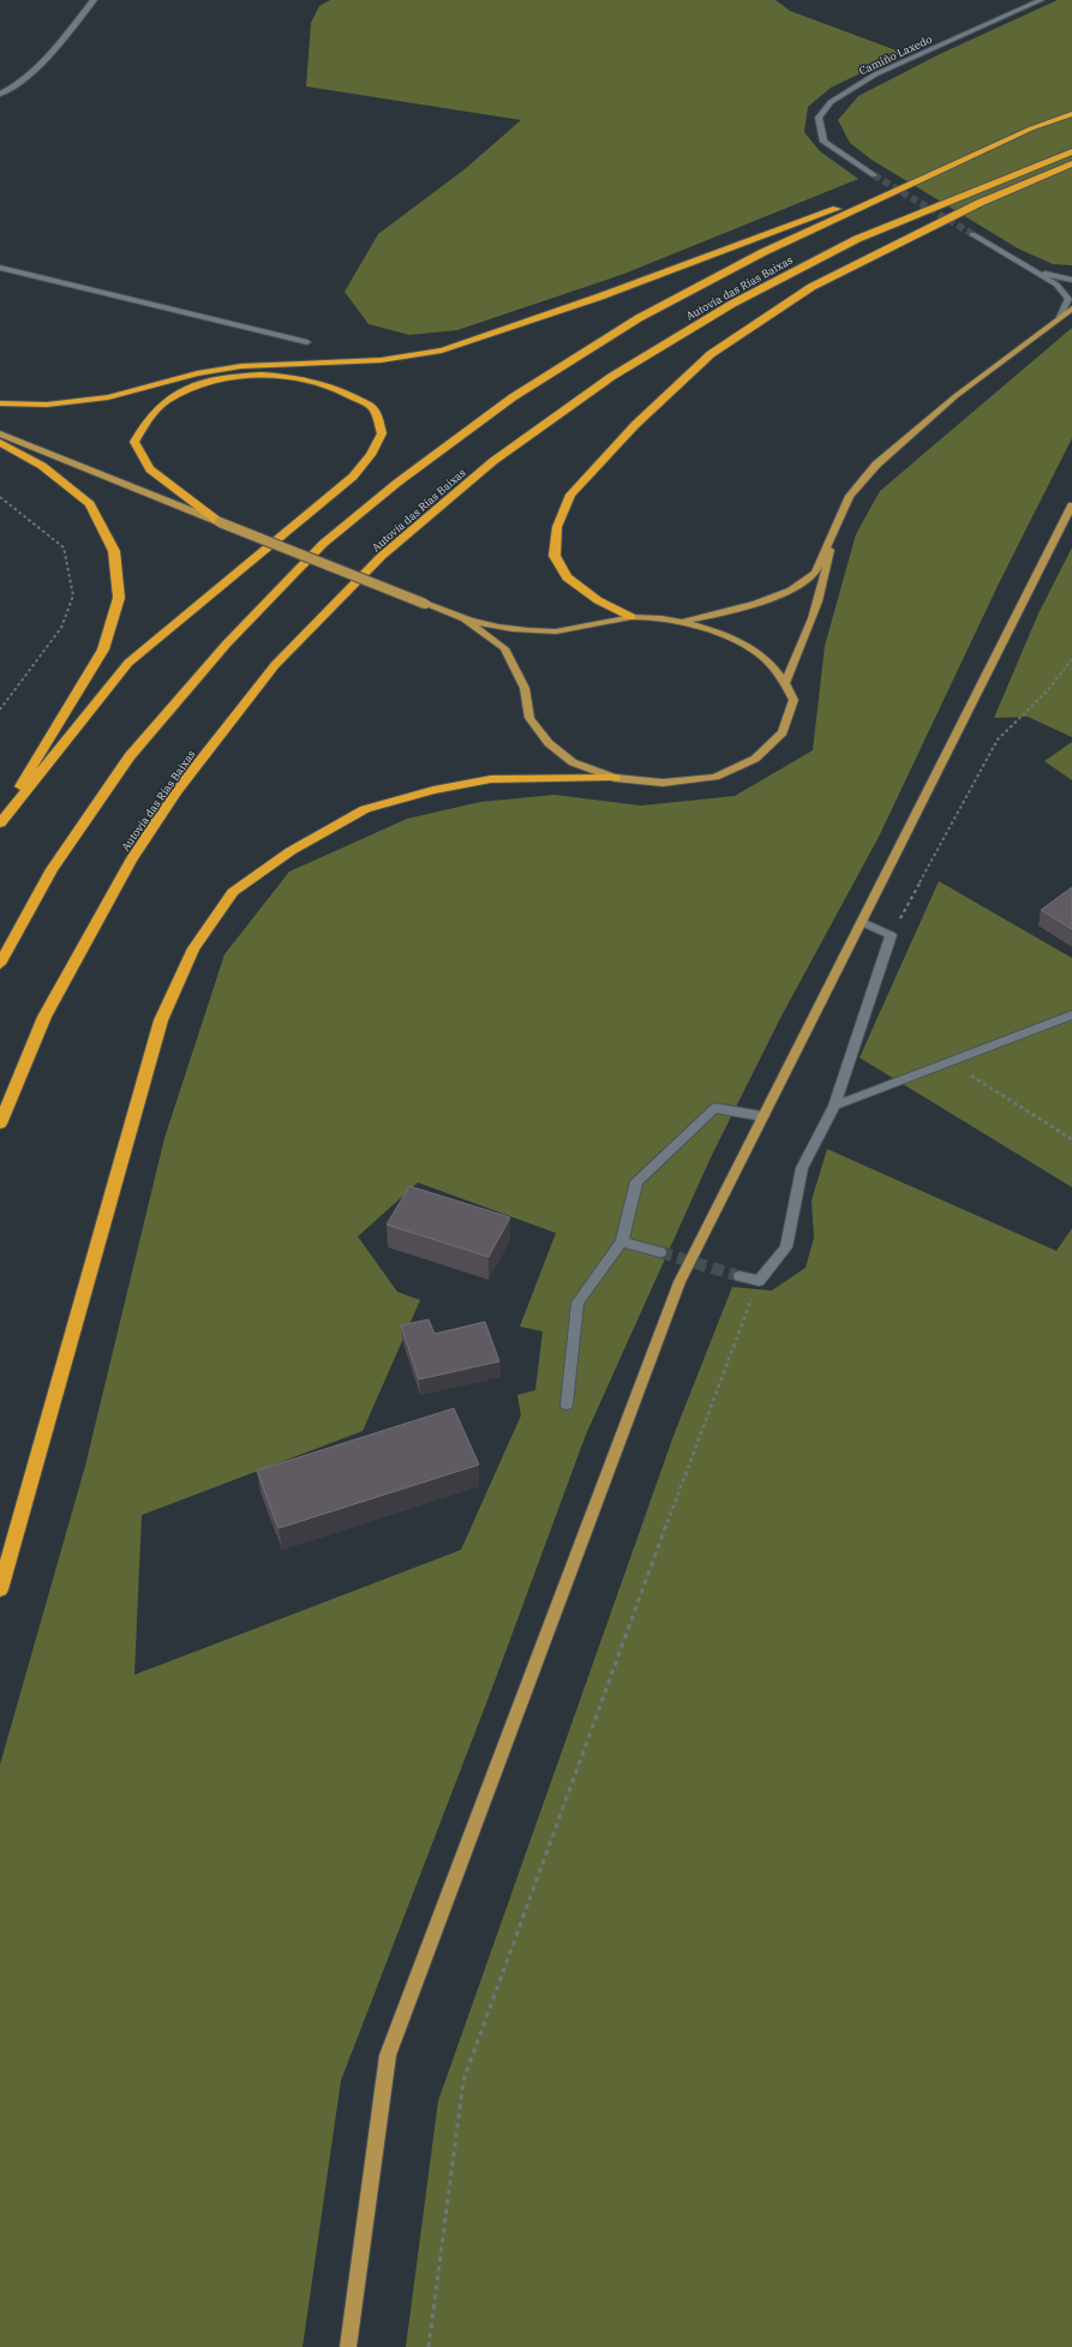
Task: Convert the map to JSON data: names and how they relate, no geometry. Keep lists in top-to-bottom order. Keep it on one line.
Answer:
{"streets":{"highway":["Autovía das Rías Baixas"],"street":["Camiño Laxedo"]}}
